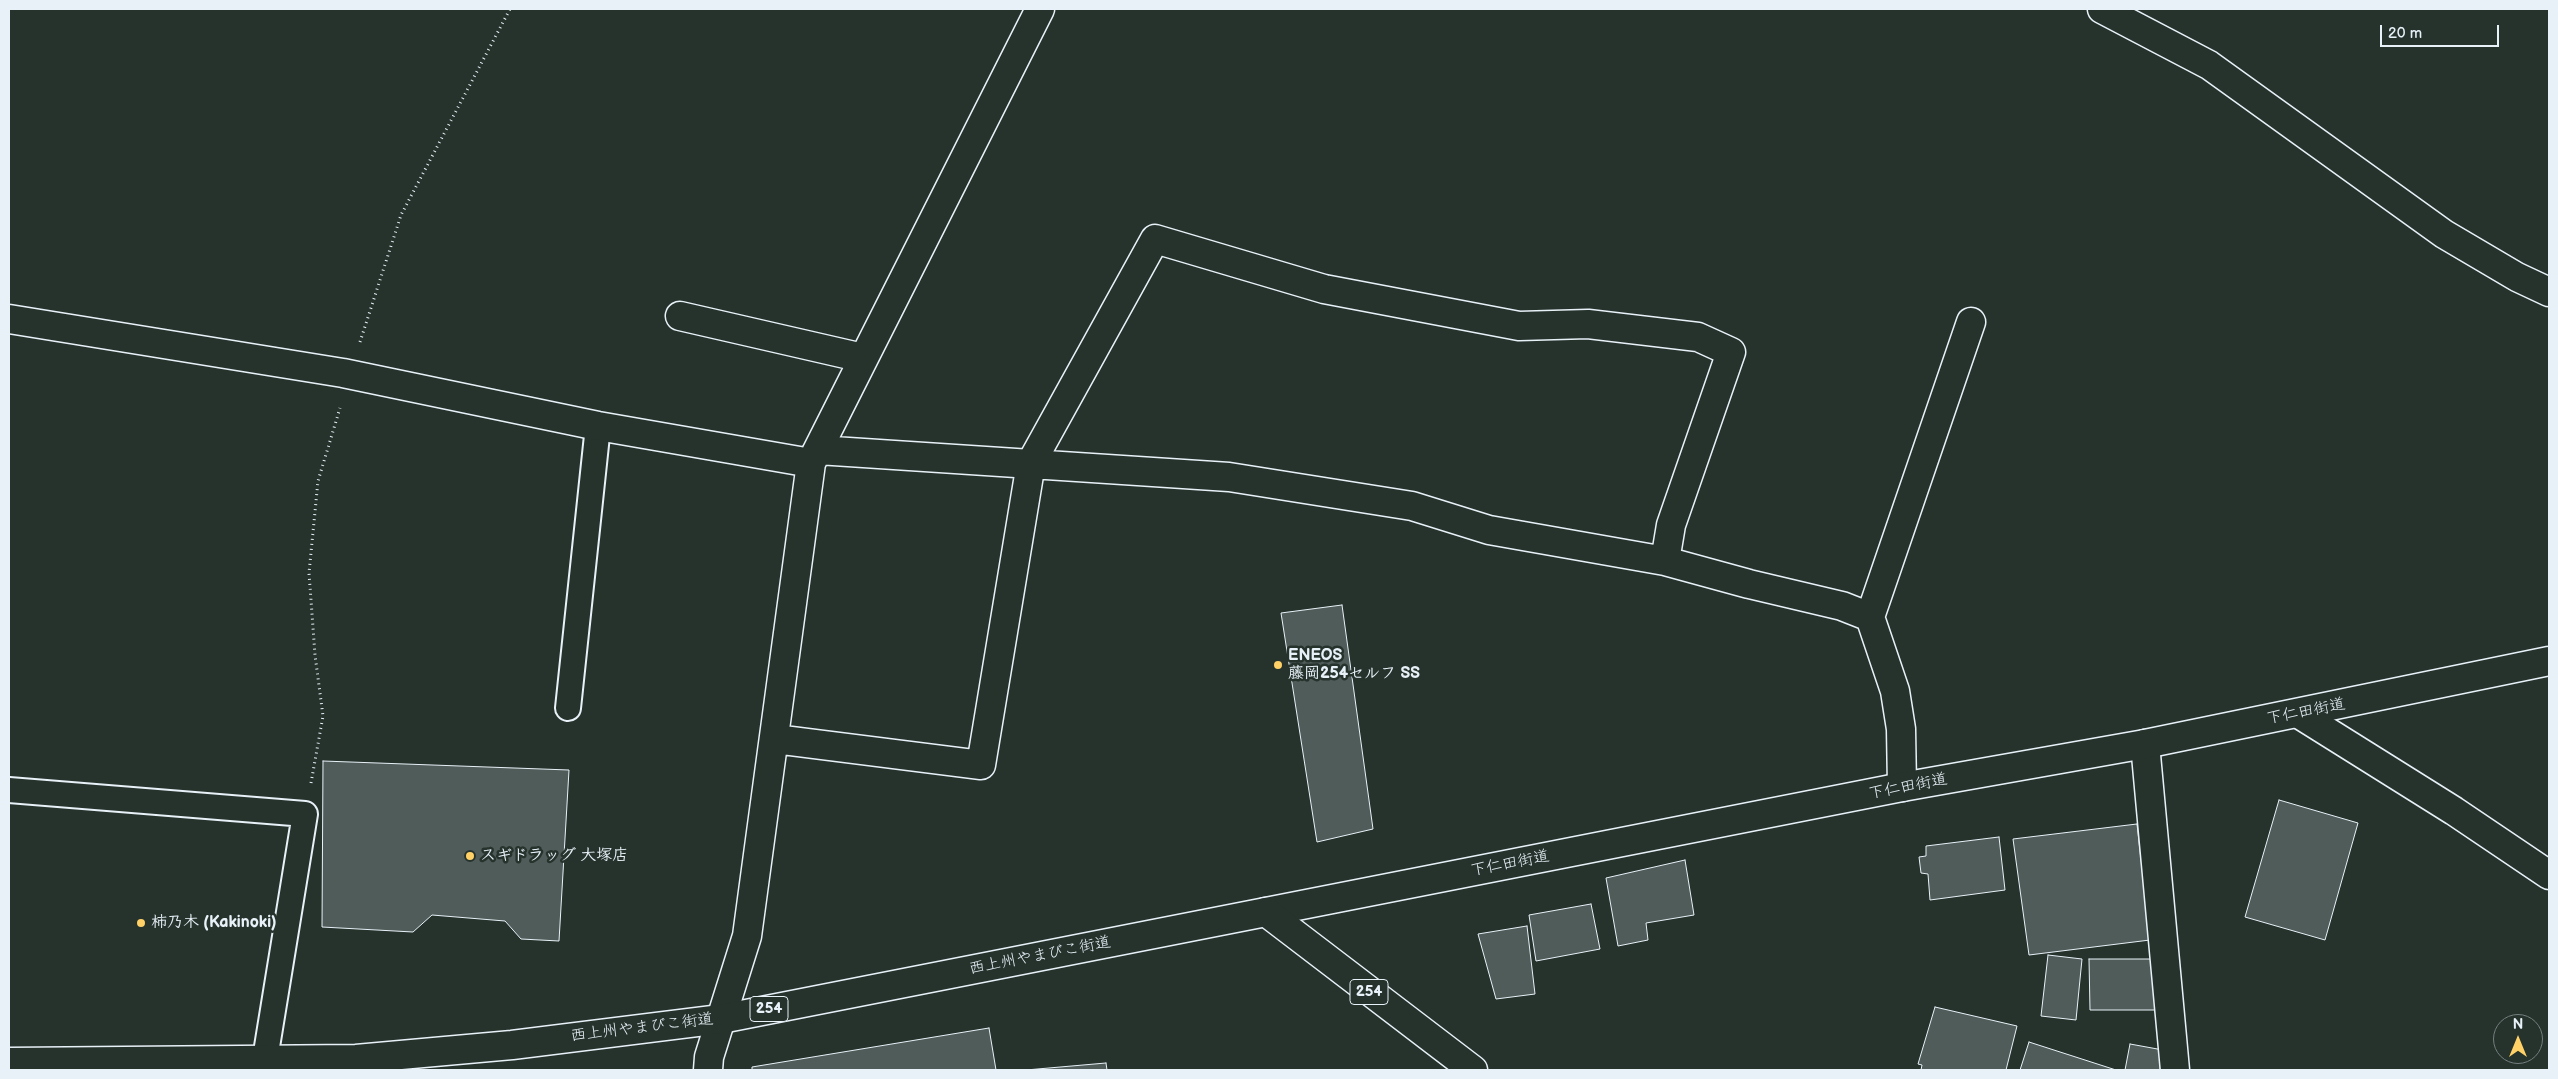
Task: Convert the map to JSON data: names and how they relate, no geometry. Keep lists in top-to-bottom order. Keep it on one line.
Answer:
{"streets":{"main road":["下仁田街道","西上州やまびこ街道","254"]},"crossings":[["下仁田街道","西上州やまびこ街道"],["下仁田街道","254"],["西上州やまびこ街道","254"]],"places":["ENEOS 藤岡254セルフ SS","スギドラッグ 大塚店","柿乃木 (Kakinoki)"],"scale_bar":"20 m","north":"top"}
